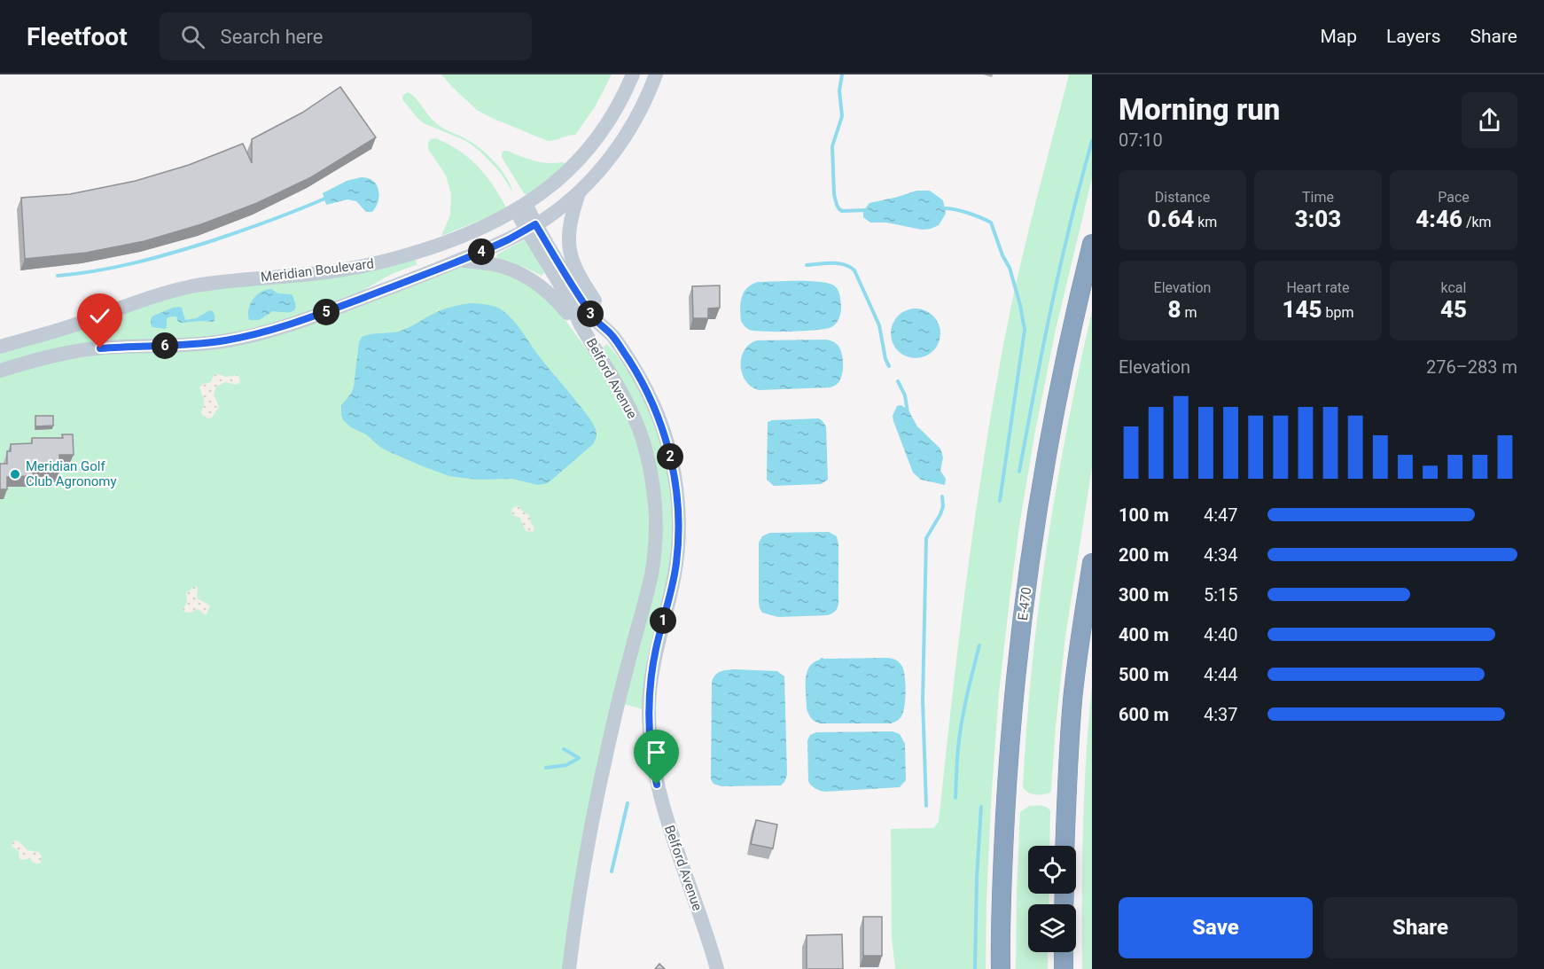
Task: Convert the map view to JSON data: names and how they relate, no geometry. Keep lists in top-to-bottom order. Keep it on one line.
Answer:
{"streets":{"highway":["E-470"],"main road":["Meridian Boulevard","Belford Avenue"]},"crossings":[["Meridian Boulevard","Belford Avenue"]],"places":["Meridian Golf Club Agronomy"],"page":{"header":"Fleetfoot","search":"Search here","nav":["Map","Layers","Share"],"heading":["Morning run","07:10"],"stats":[["Distance","0.64 km"],["Time","3:03"],["Pace","4:46 /km"],["Elevation","8 m"],["Heart rate","145 bpm"],["kcal","45"]],"pins":["4","5","3","6","2","1"],"chart":["Elevation","276–283 m"],"list":[{"name":"100 m","note":"4:47"},{"name":"200 m","note":"4:34"},{"name":"300 m","note":"5:15"},{"name":"400 m","note":"4:40"},{"name":"500 m","note":"4:44"},{"name":"600 m","note":"4:37"}],"buttons":["Save","Share"]}}
